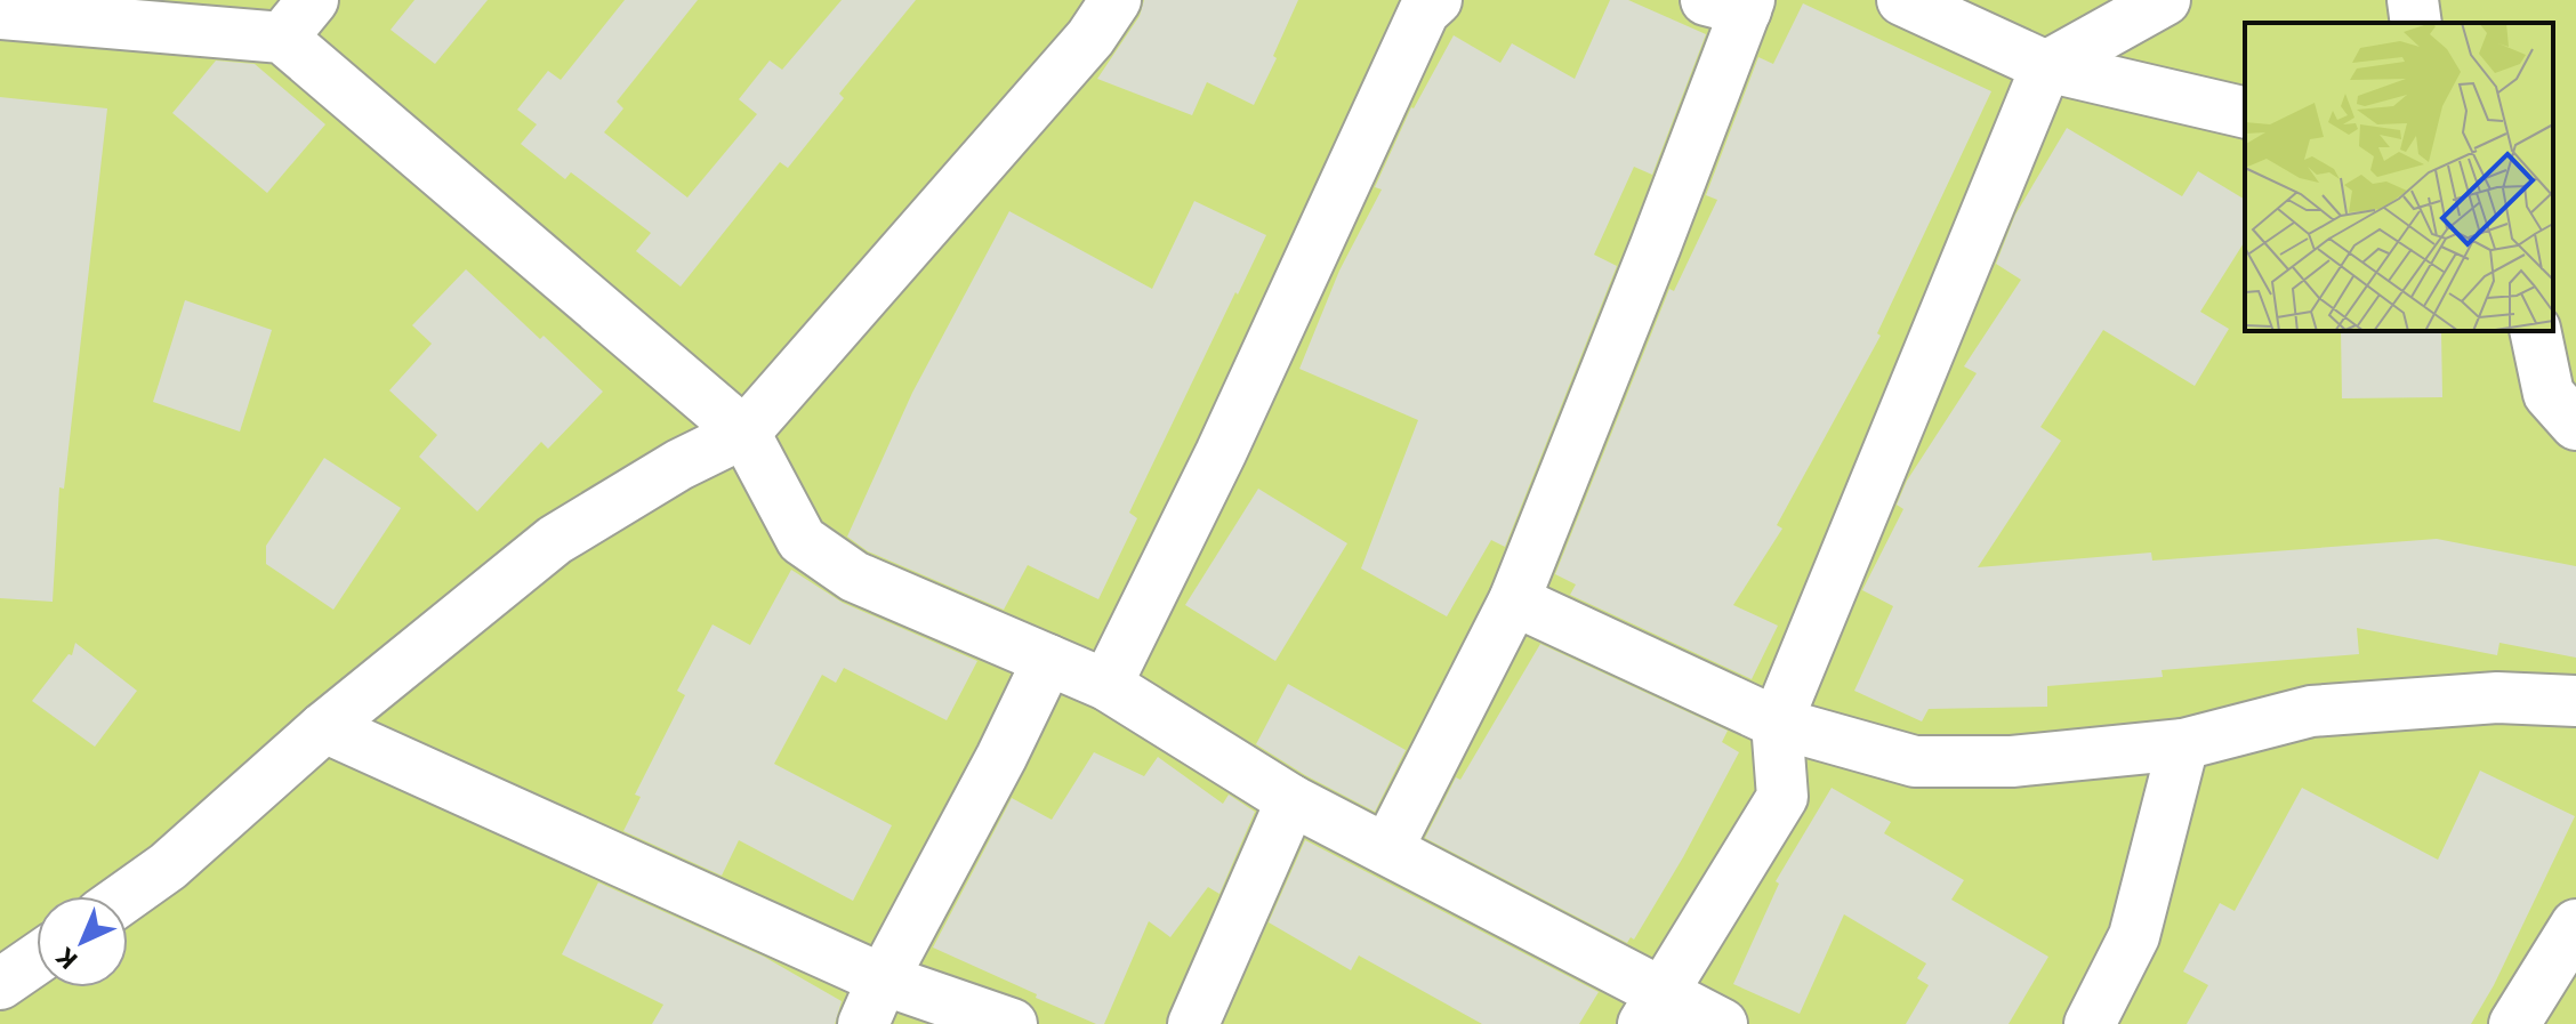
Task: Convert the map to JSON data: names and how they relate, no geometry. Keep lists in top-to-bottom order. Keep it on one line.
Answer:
{"north":"bottom left"}
